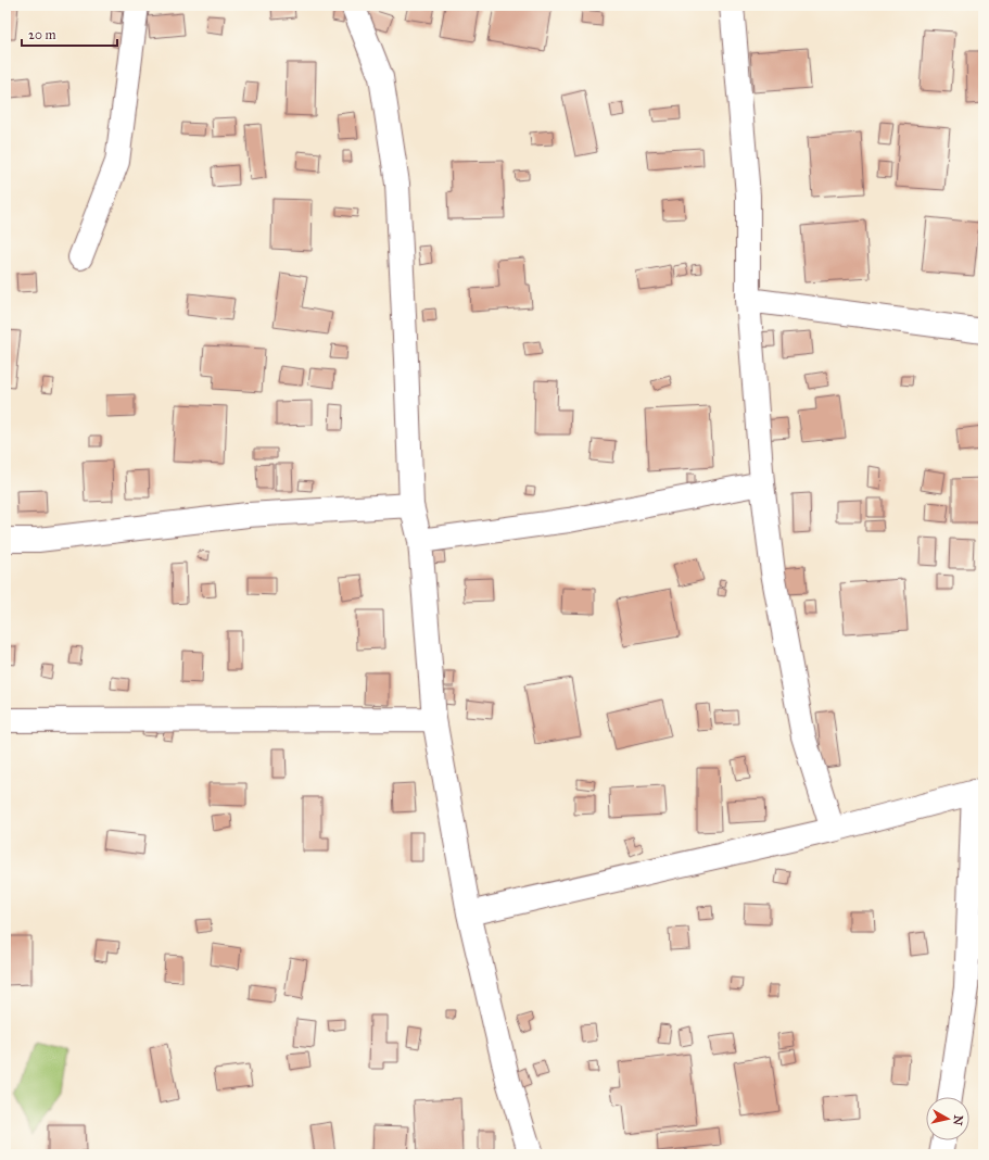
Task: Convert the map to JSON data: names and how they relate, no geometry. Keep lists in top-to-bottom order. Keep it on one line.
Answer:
{"scale_bar":"20 m","north":"right"}
